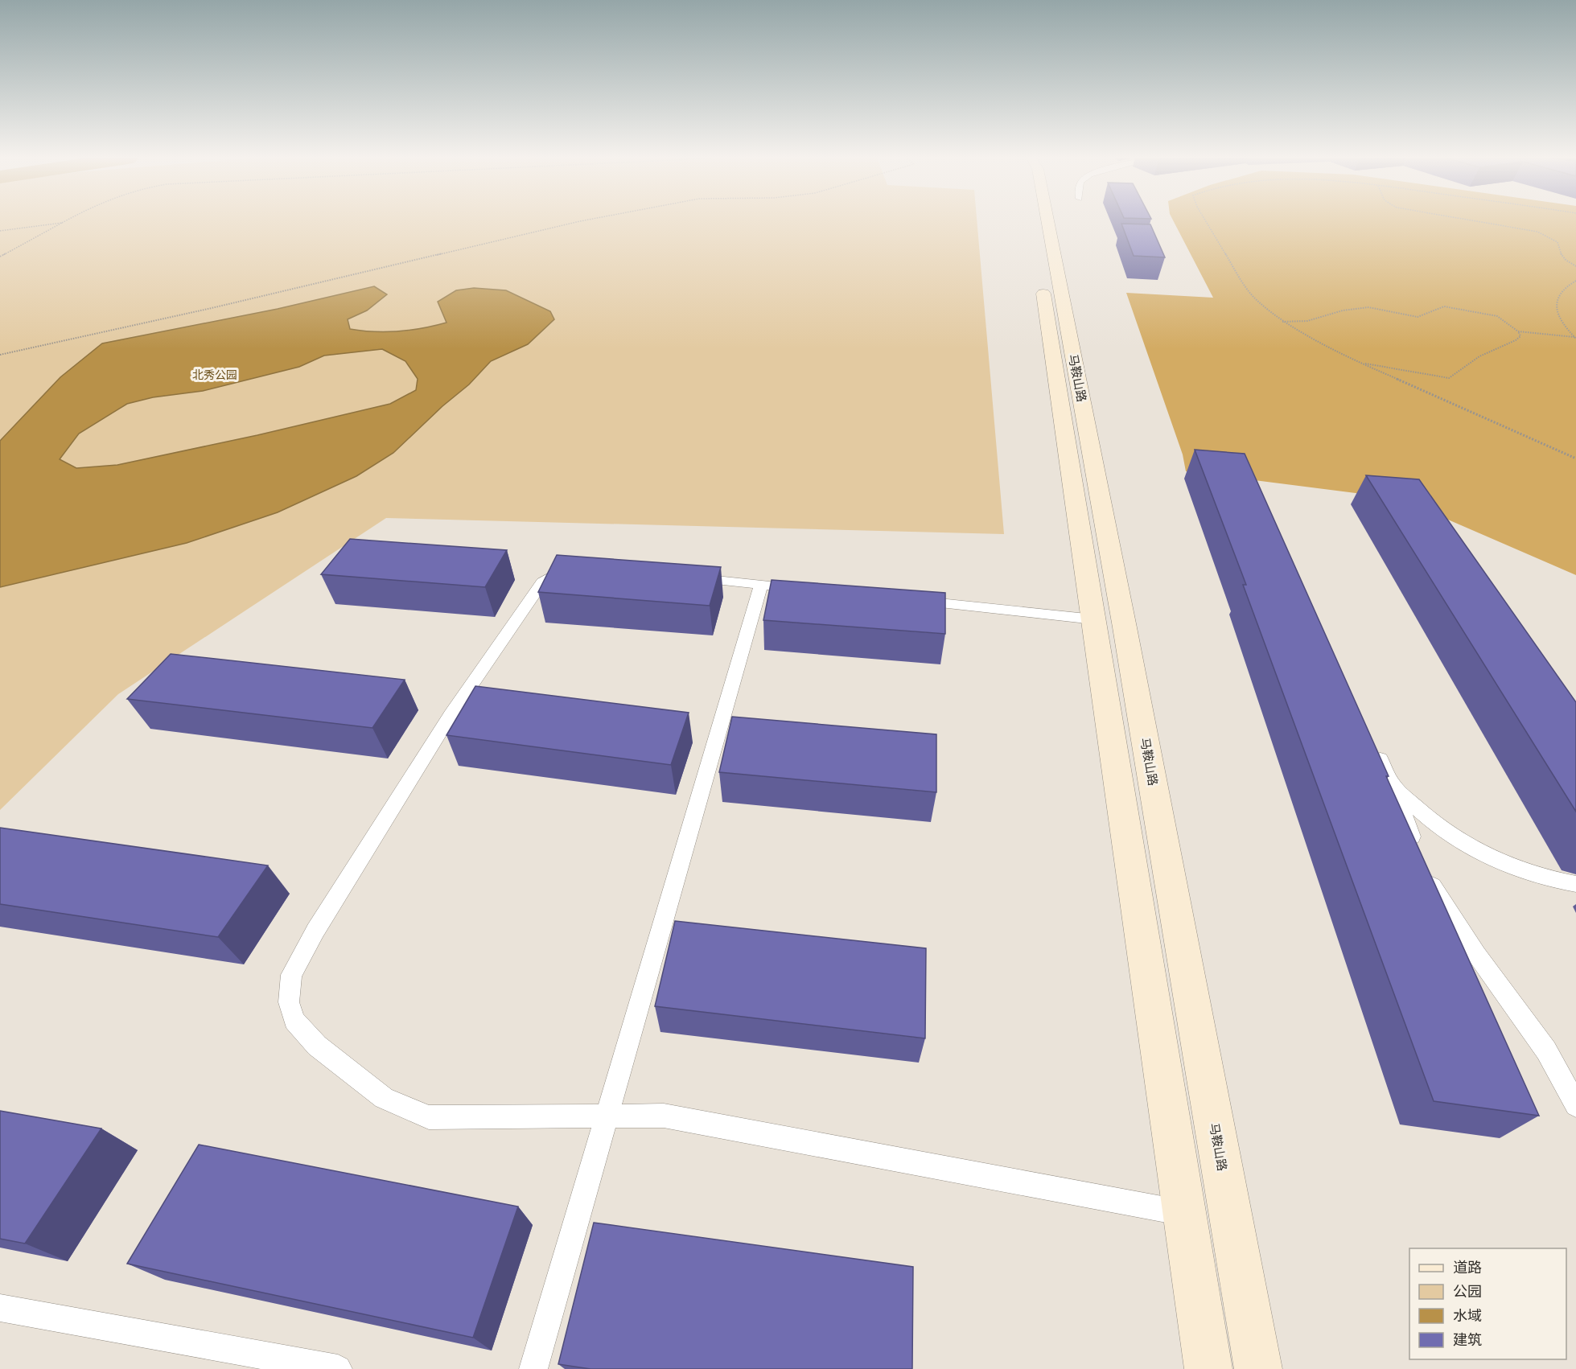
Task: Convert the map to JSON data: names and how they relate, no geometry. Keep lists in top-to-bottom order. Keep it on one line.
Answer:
{"streets":{"main road":["马鞍山路"]},"parks":["北秀公园"],"legend":["道路","公园","水域","建筑"]}
